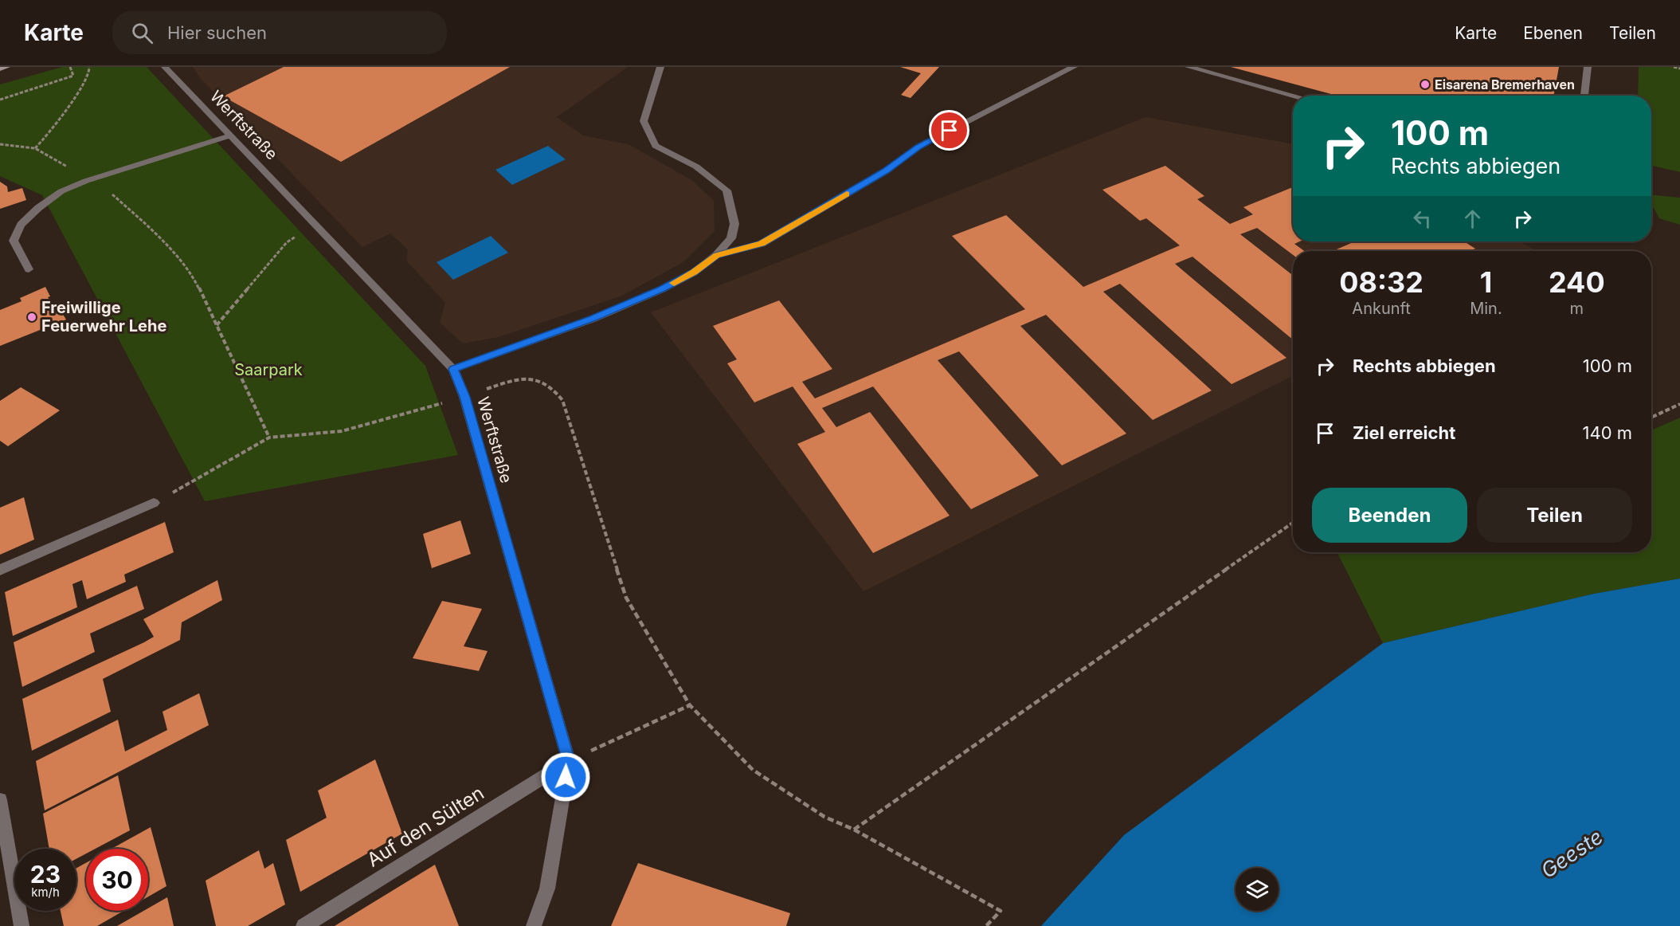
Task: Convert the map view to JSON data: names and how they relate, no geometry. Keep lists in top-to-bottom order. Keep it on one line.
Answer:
{"streets":{"street":["Werftstraße","Auf den Sülten"]},"crossings":[["Werftstraße","Auf den Sülten"]],"water":["Geeste"],"parks":["Saarpark"],"places":["Eisarena Bremerhaven","Freiwillige Feuerwehr Lehe"],"page":{"header":"Karte","search":"Hier suchen","nav":["Karte","Ebenen","Teilen"],"turn":["100 m","Rechts abbiegen"],"eta":["08:32","Ankunft","1","Min.","240","m"],"list":[{"name":"Rechts abbiegen","value":"100 m"},{"name":"Ziel erreicht","value":"140 m"}],"buttons":["Beenden","Teilen"],"speed":"23 km/h","limit":"30"}}
